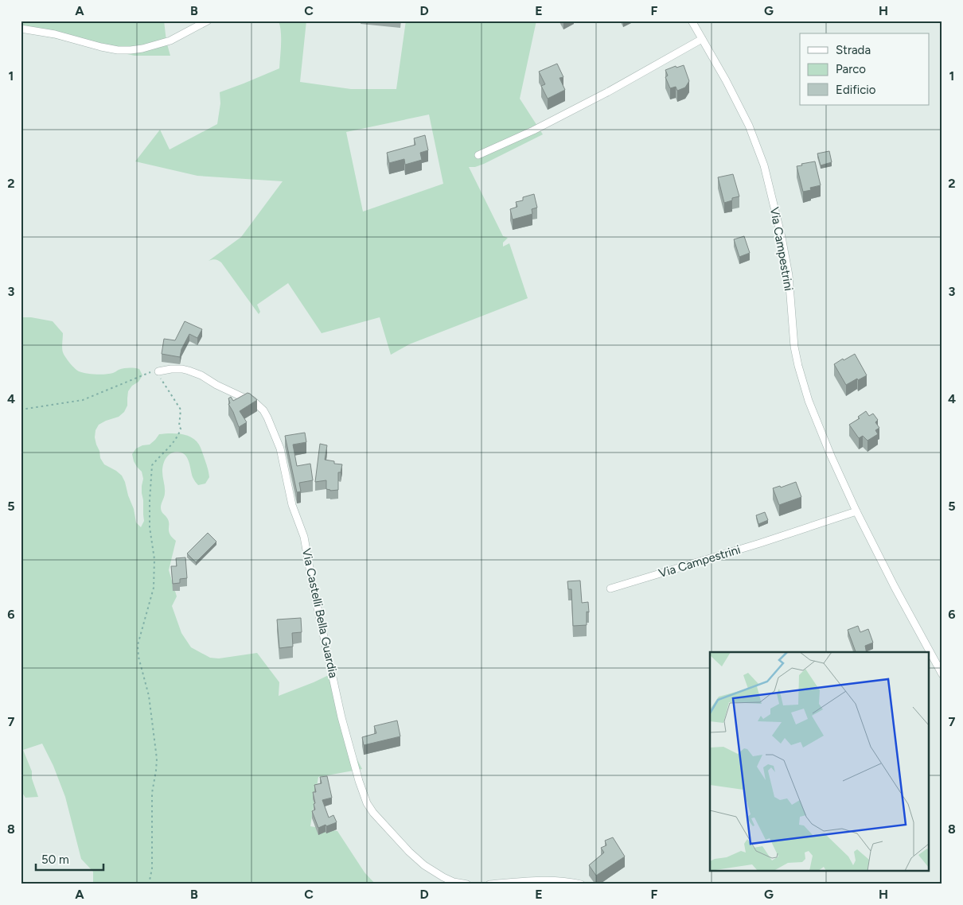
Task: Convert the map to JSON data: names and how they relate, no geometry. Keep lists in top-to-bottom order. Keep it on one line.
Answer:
{"streets":{"street":["Via Campestrini","Via Castelli Bella Guardia"]},"legend":["Strada","Parco","Edificio"],"scale_bar":"50 m","grid":{"columns":["A","B","C","D","E","F","G","H"],"rows":["1","2","3","4","5","6","7","8"]}}
